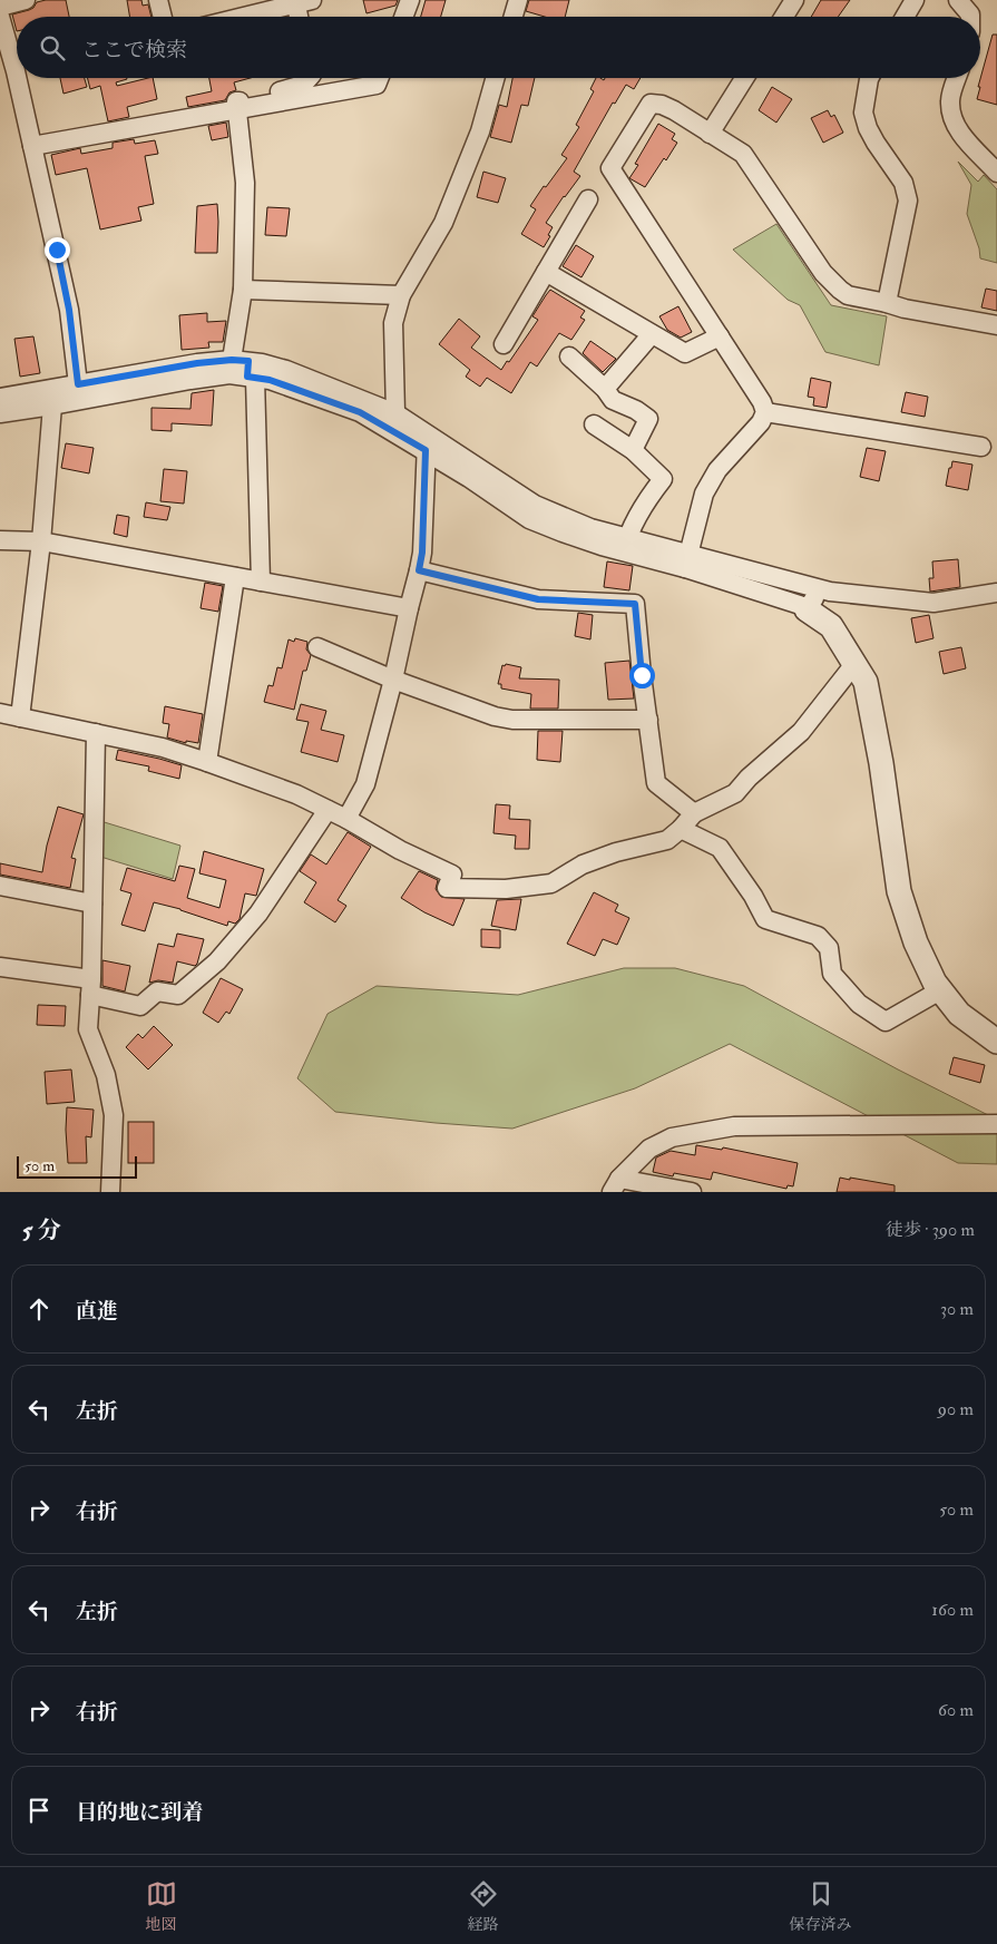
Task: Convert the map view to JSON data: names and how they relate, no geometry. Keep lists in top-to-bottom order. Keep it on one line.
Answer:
{"scale_bar":"50 m","page":{"search":"ここで検索","scale":"50 m","heading":["5 分","徒歩 · 390 m"],"list":[["直進","30 m"],["左折","90 m"],["右折","50 m"],["左折","160 m"],["右折","60 m"],"目的地に到着"],"nav":["地図","経路","保存済み"]}}
